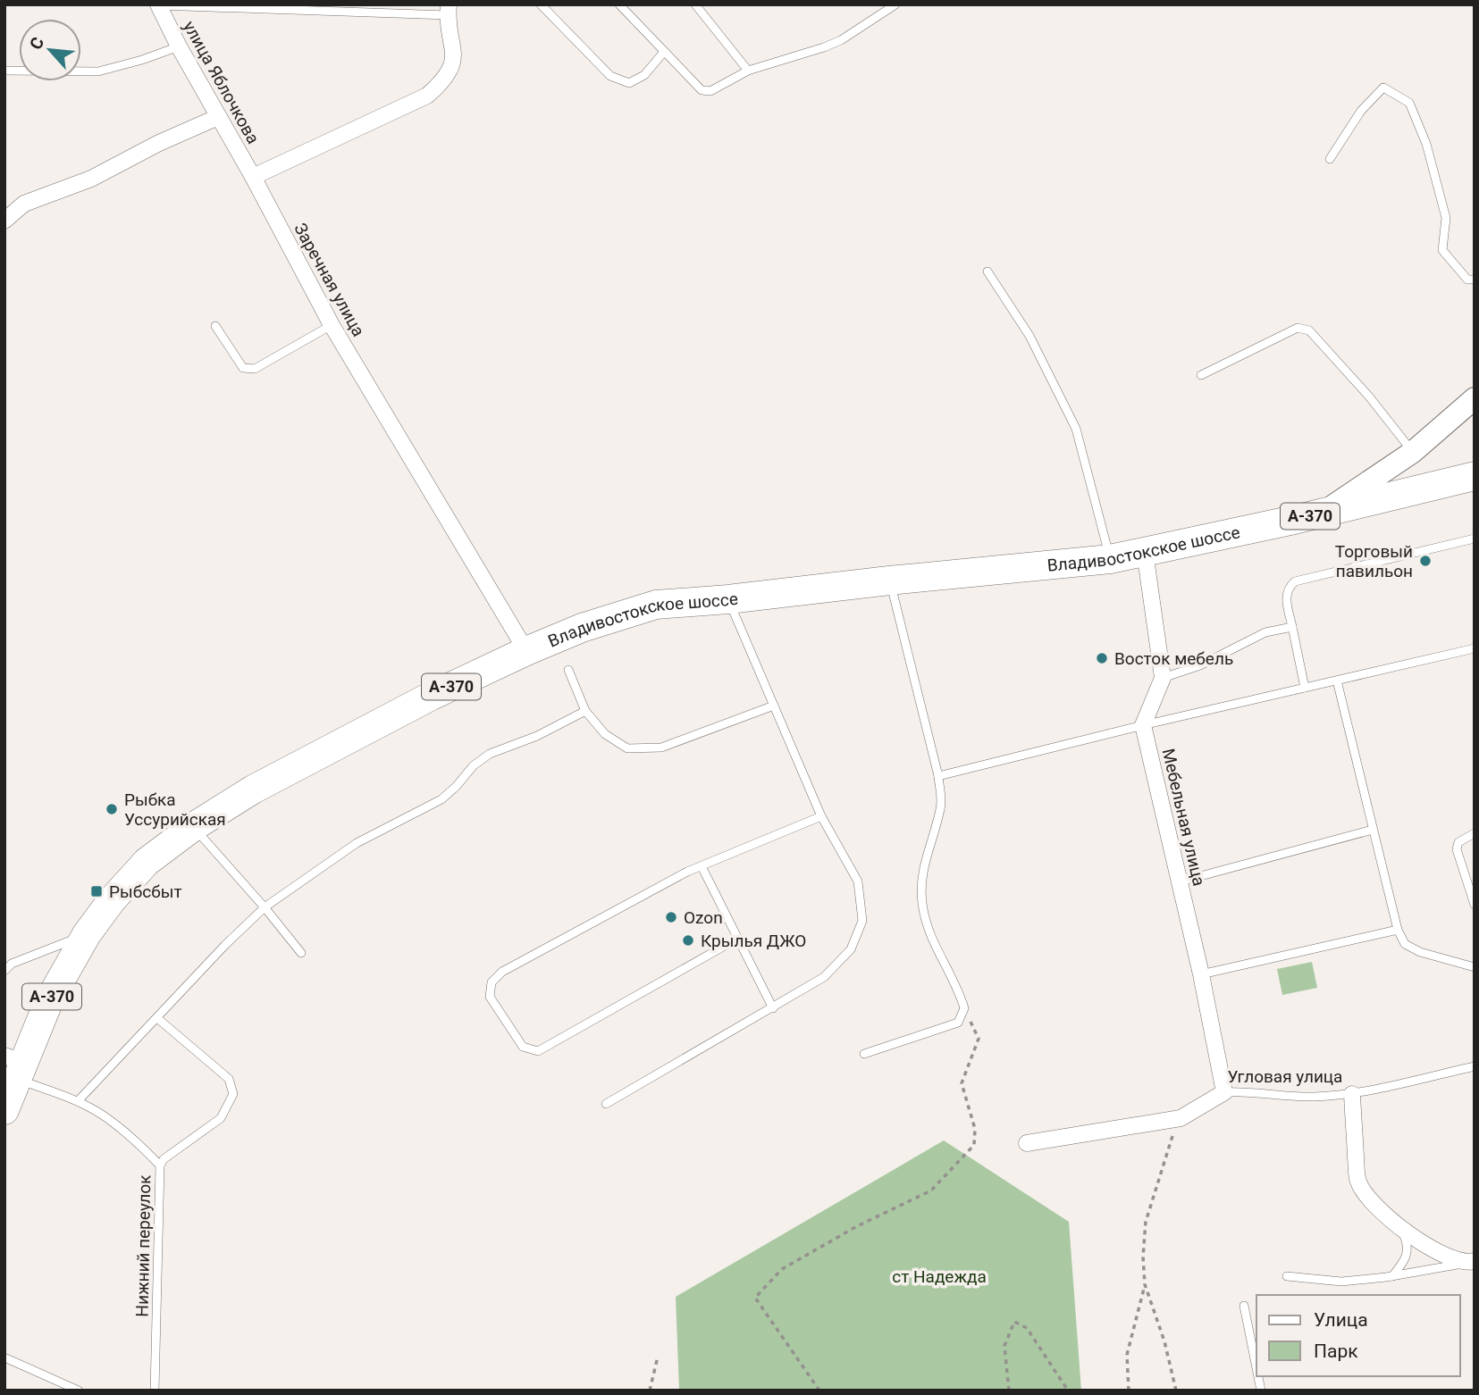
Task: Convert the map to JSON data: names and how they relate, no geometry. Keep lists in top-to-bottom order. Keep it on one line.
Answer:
{"streets":{"highway":["А-370","Владивостокское шоссе"],"street":["улица Яблочкова","Заречная улица","Мебельная улица","Угловая улица"],"lane":["Нижний переулок"]},"crossings":[["улица Яблочкова","Заречная улица"],["Заречная улица","Владивостокское шоссе"],["Мебельная улица","Угловая улица"]],"parks":["ст Надежда"],"places":{"other":["Торговый павильон","Восток мебель","Рыбка Уссурийская","Ozon","Крылья ДЖО"],"transit":["Рыбсбыт"]},"legend":["Улица","Парк"],"north":"top left"}
